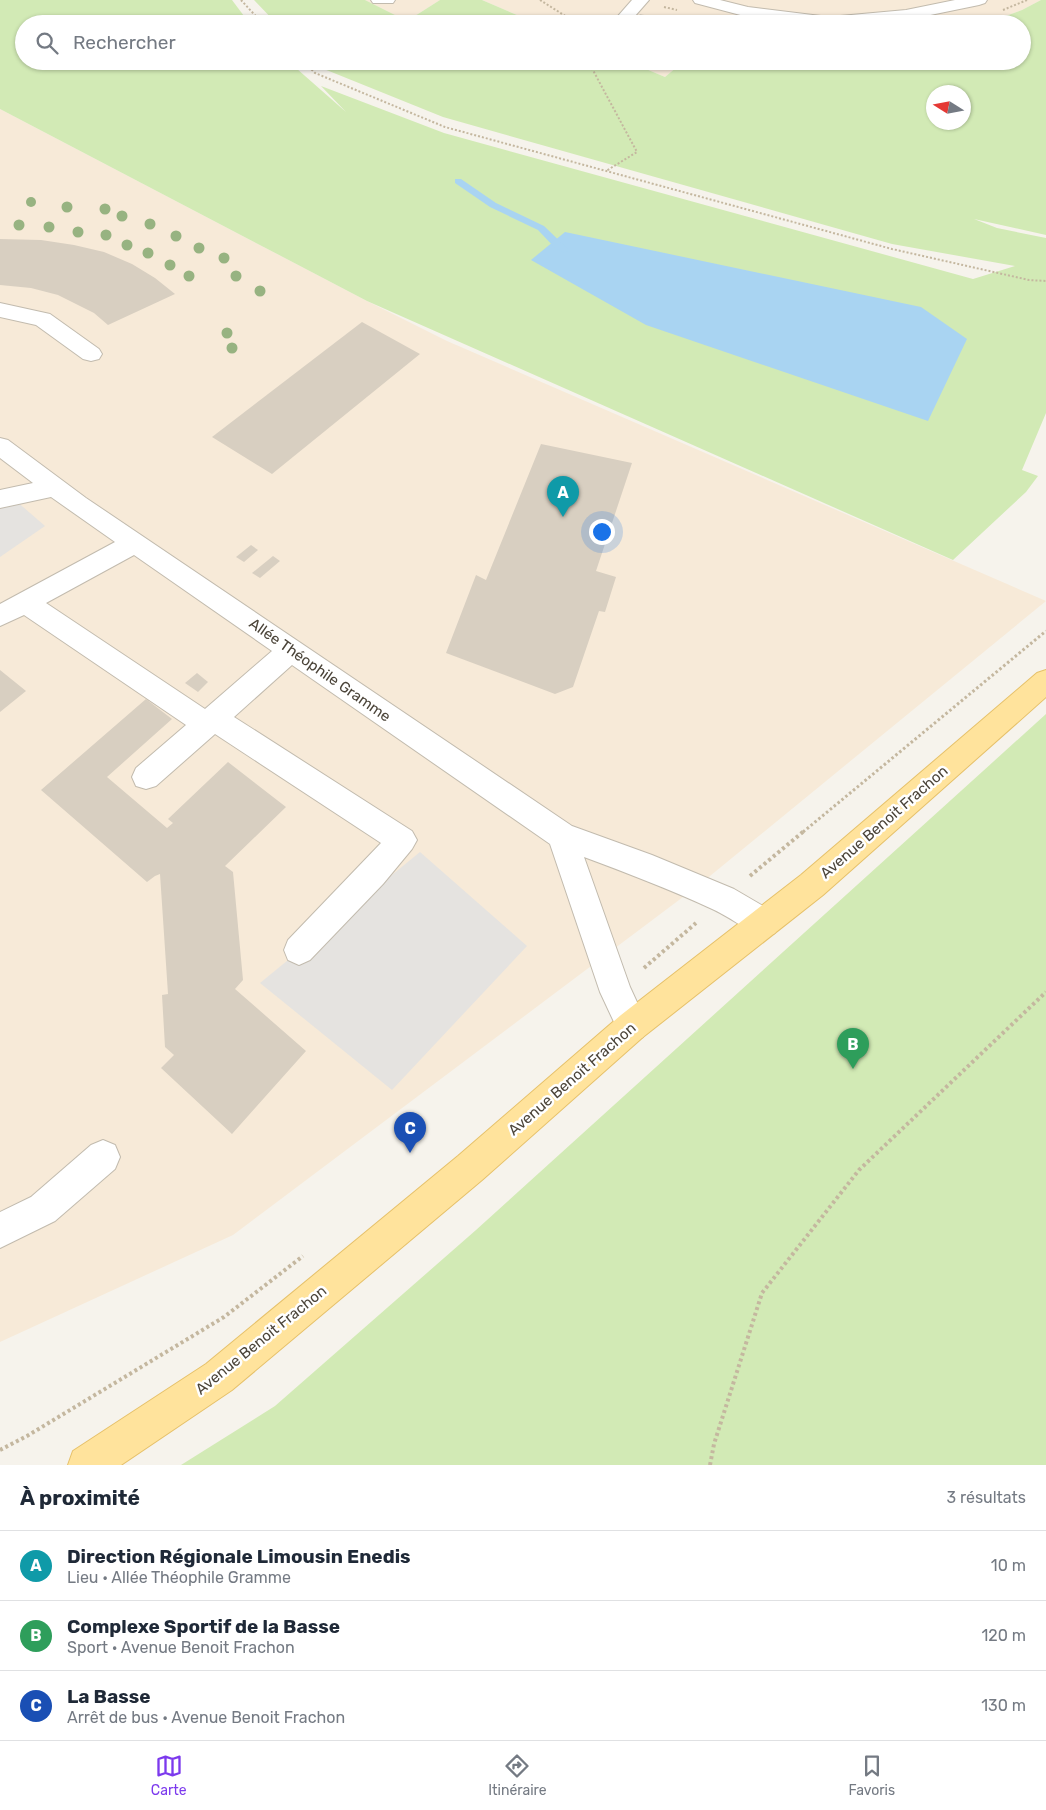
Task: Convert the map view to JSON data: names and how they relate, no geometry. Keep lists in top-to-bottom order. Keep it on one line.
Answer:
{"streets":{"main road":["Avenue Benoit Frachon"],"street":["Allée Théophile Gramme"]},"crossings":[["Allée Théophile Gramme","Avenue Benoit Frachon"]],"north":"left","page":{"search":"Rechercher","pins":["A","B","C"],"heading":["À proximité","3 résultats"],"list":[{"mark":"A","name":"Direction Régionale Limousin Enedis","note":"Lieu · Allée Théophile Gramme","value":"10 m"},{"mark":"B","name":"Complexe Sportif de la Basse","note":"Sport · Avenue Benoit Frachon","value":"120 m"},{"mark":"C","name":"La Basse","note":"Arrêt de bus · Avenue Benoit Frachon","value":"130 m"}],"nav":["Carte","Itinéraire","Favoris"]}}
